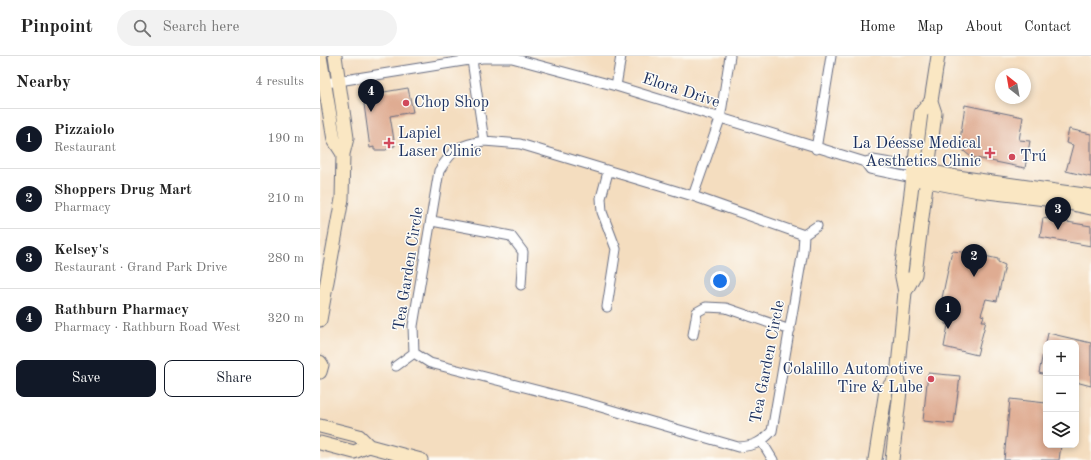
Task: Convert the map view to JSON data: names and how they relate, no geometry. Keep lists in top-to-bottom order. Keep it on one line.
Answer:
{"streets":{"street":["Elora Drive","Tea Garden Circle"]},"places":{"other":["Chop Shop","Trú","Colalillo Automotive Tire & Lube"],"health":["Lapiel Laser Clinic","La Déesse Medical Aesthetics Clinic"]},"north":"top left","page":{"header":"Pinpoint","search":"Search here","nav":["Home","Map","About","Contact"],"heading":["Nearby","4 results"],"pins":["4","3","2","1"],"list":[{"mark":"1","name":"Pizzaiolo","note":"Restaurant","value":"190 m"},{"mark":"2","name":"Shoppers Drug Mart","note":"Pharmacy","value":"210 m"},{"mark":"3","name":"Kelsey's","note":"Restaurant · Grand Park Drive","value":"280 m"},{"mark":"4","name":"Rathburn Pharmacy","note":"Pharmacy · Rathburn Road West","value":"320 m"}],"map_buttons":["+","−"],"buttons":["Save","Share"]}}
